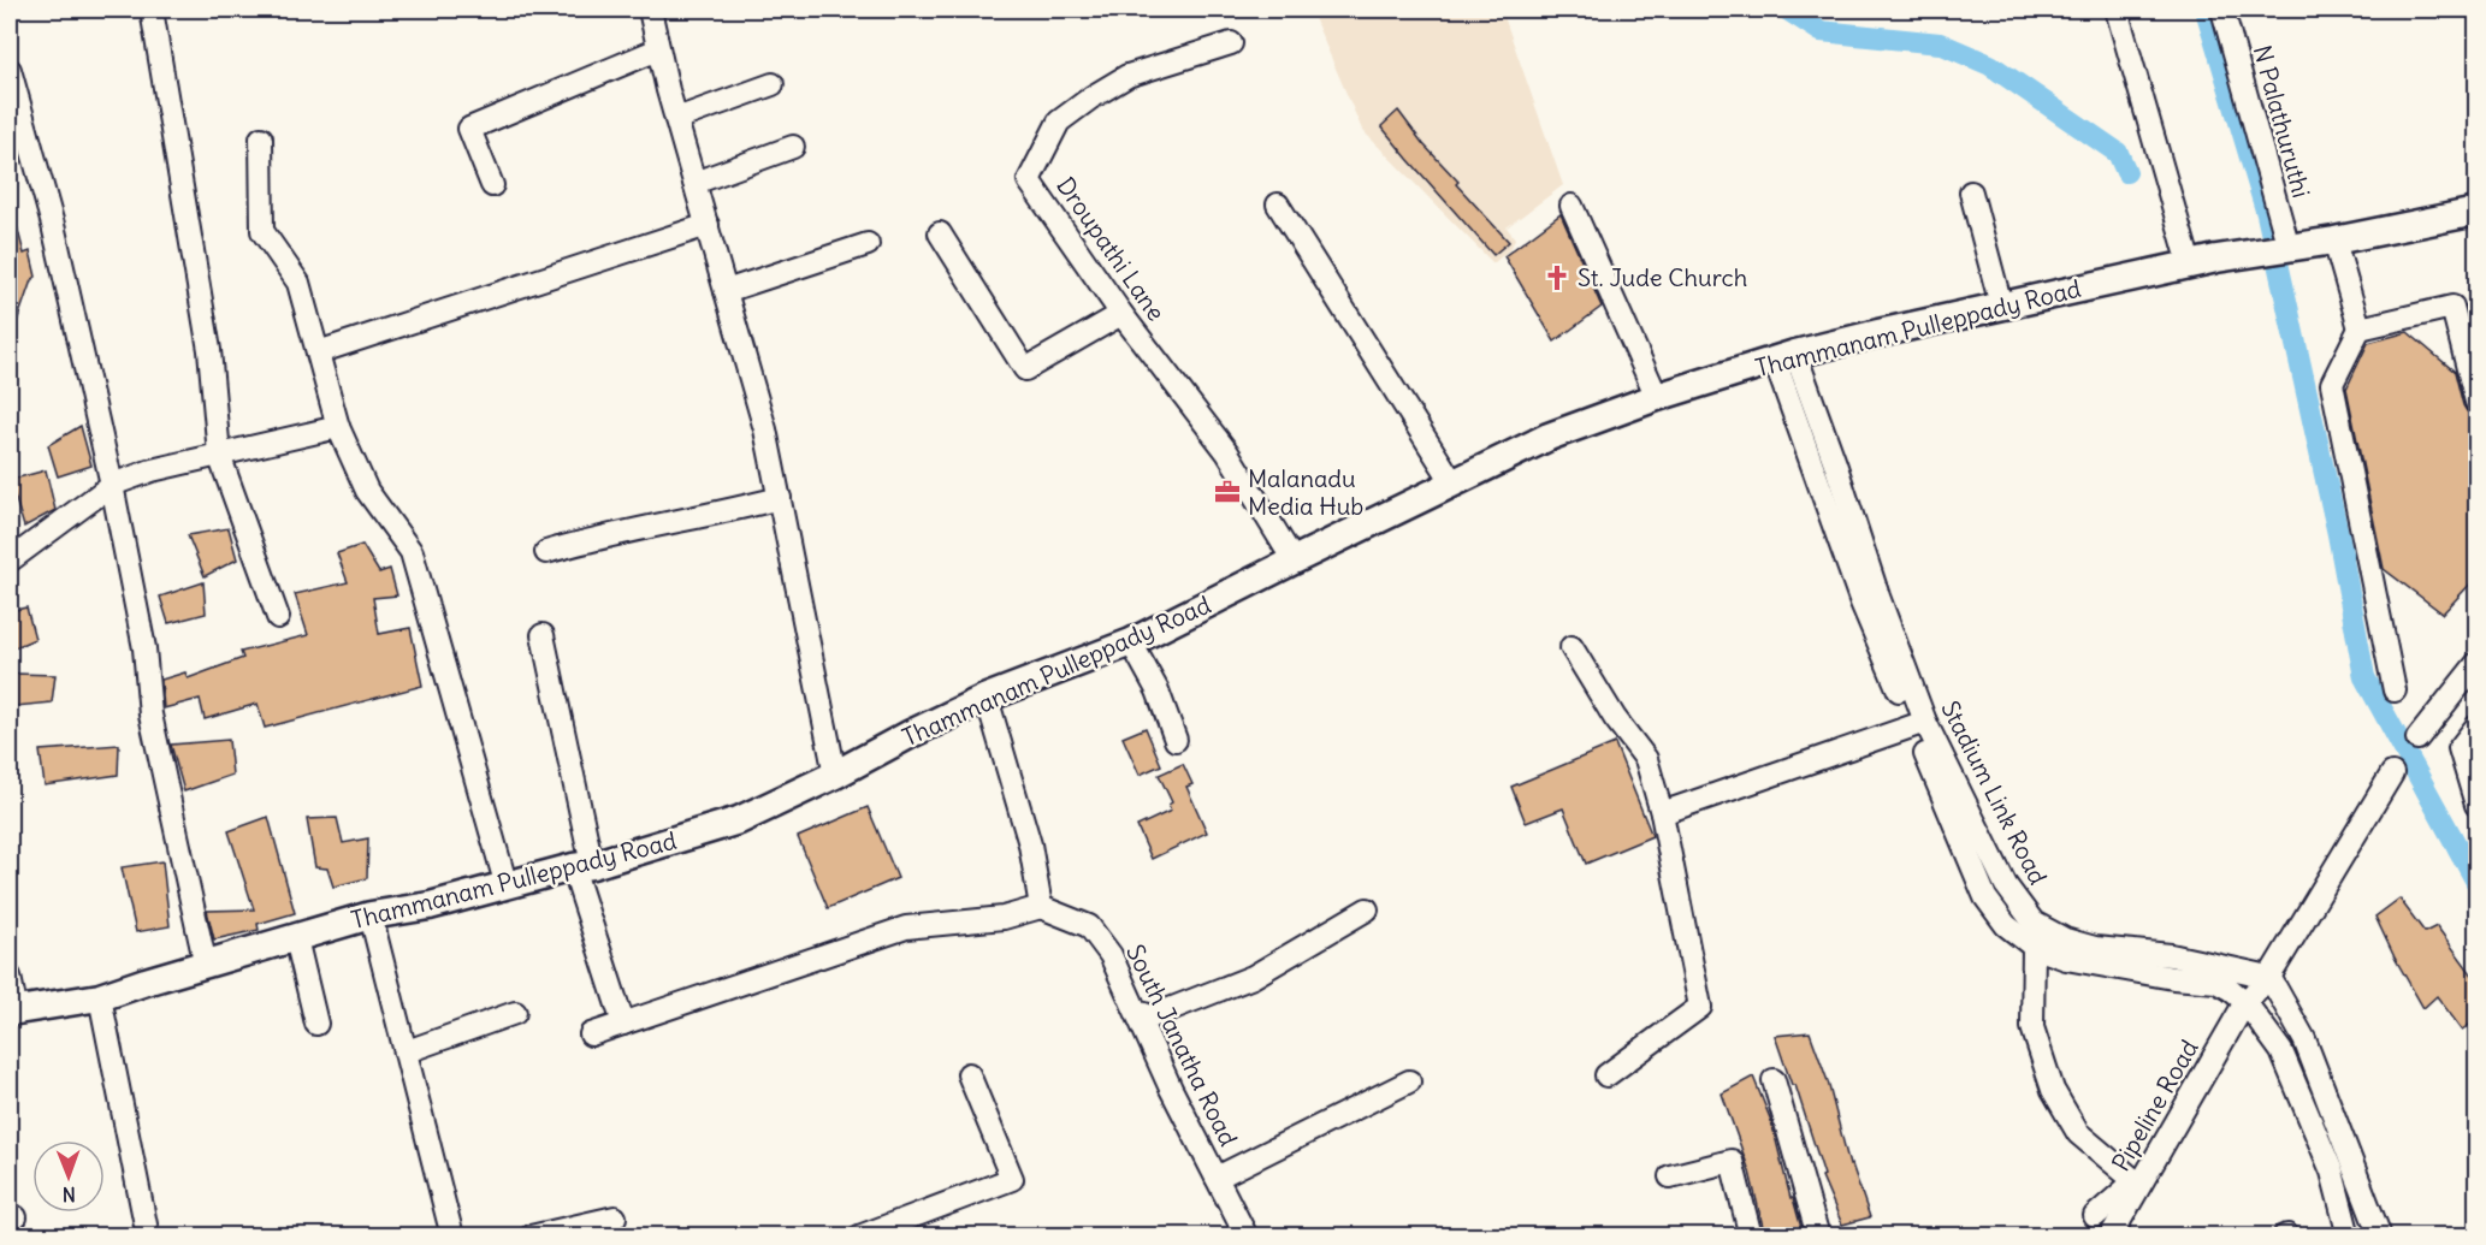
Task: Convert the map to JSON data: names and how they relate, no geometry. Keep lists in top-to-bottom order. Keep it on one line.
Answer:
{"streets":{"main road":["Thammanam Pulleppady Road"],"street":["N Palathuruthi","Droupathi Lane","Stadium Link Road","South Janatha Road","Pipeline Road"]},"crossings":[["N Palathuruthi","Thammanam Pulleppady Road"],["Droupathi Lane","Thammanam Pulleppady Road"],["Thammanam Pulleppady Road","Stadium Link Road"],["Stadium Link Road","Pipeline Road"]],"places":{"church":["St. Jude Church"],"office":["Malanadu Media Hub"]},"north":"bottom"}
